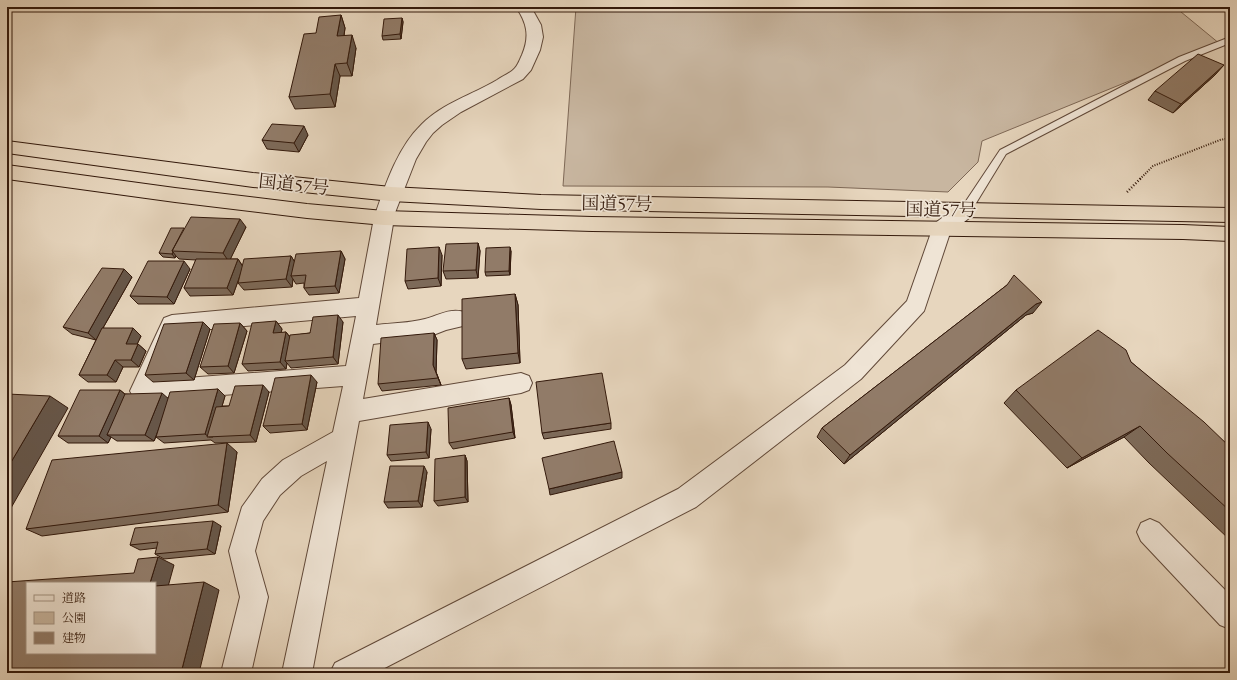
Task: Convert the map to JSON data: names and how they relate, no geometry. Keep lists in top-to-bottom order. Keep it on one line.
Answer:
{"streets":{"highway":["国道57号"]},"legend":["道路","公園","建物"]}
